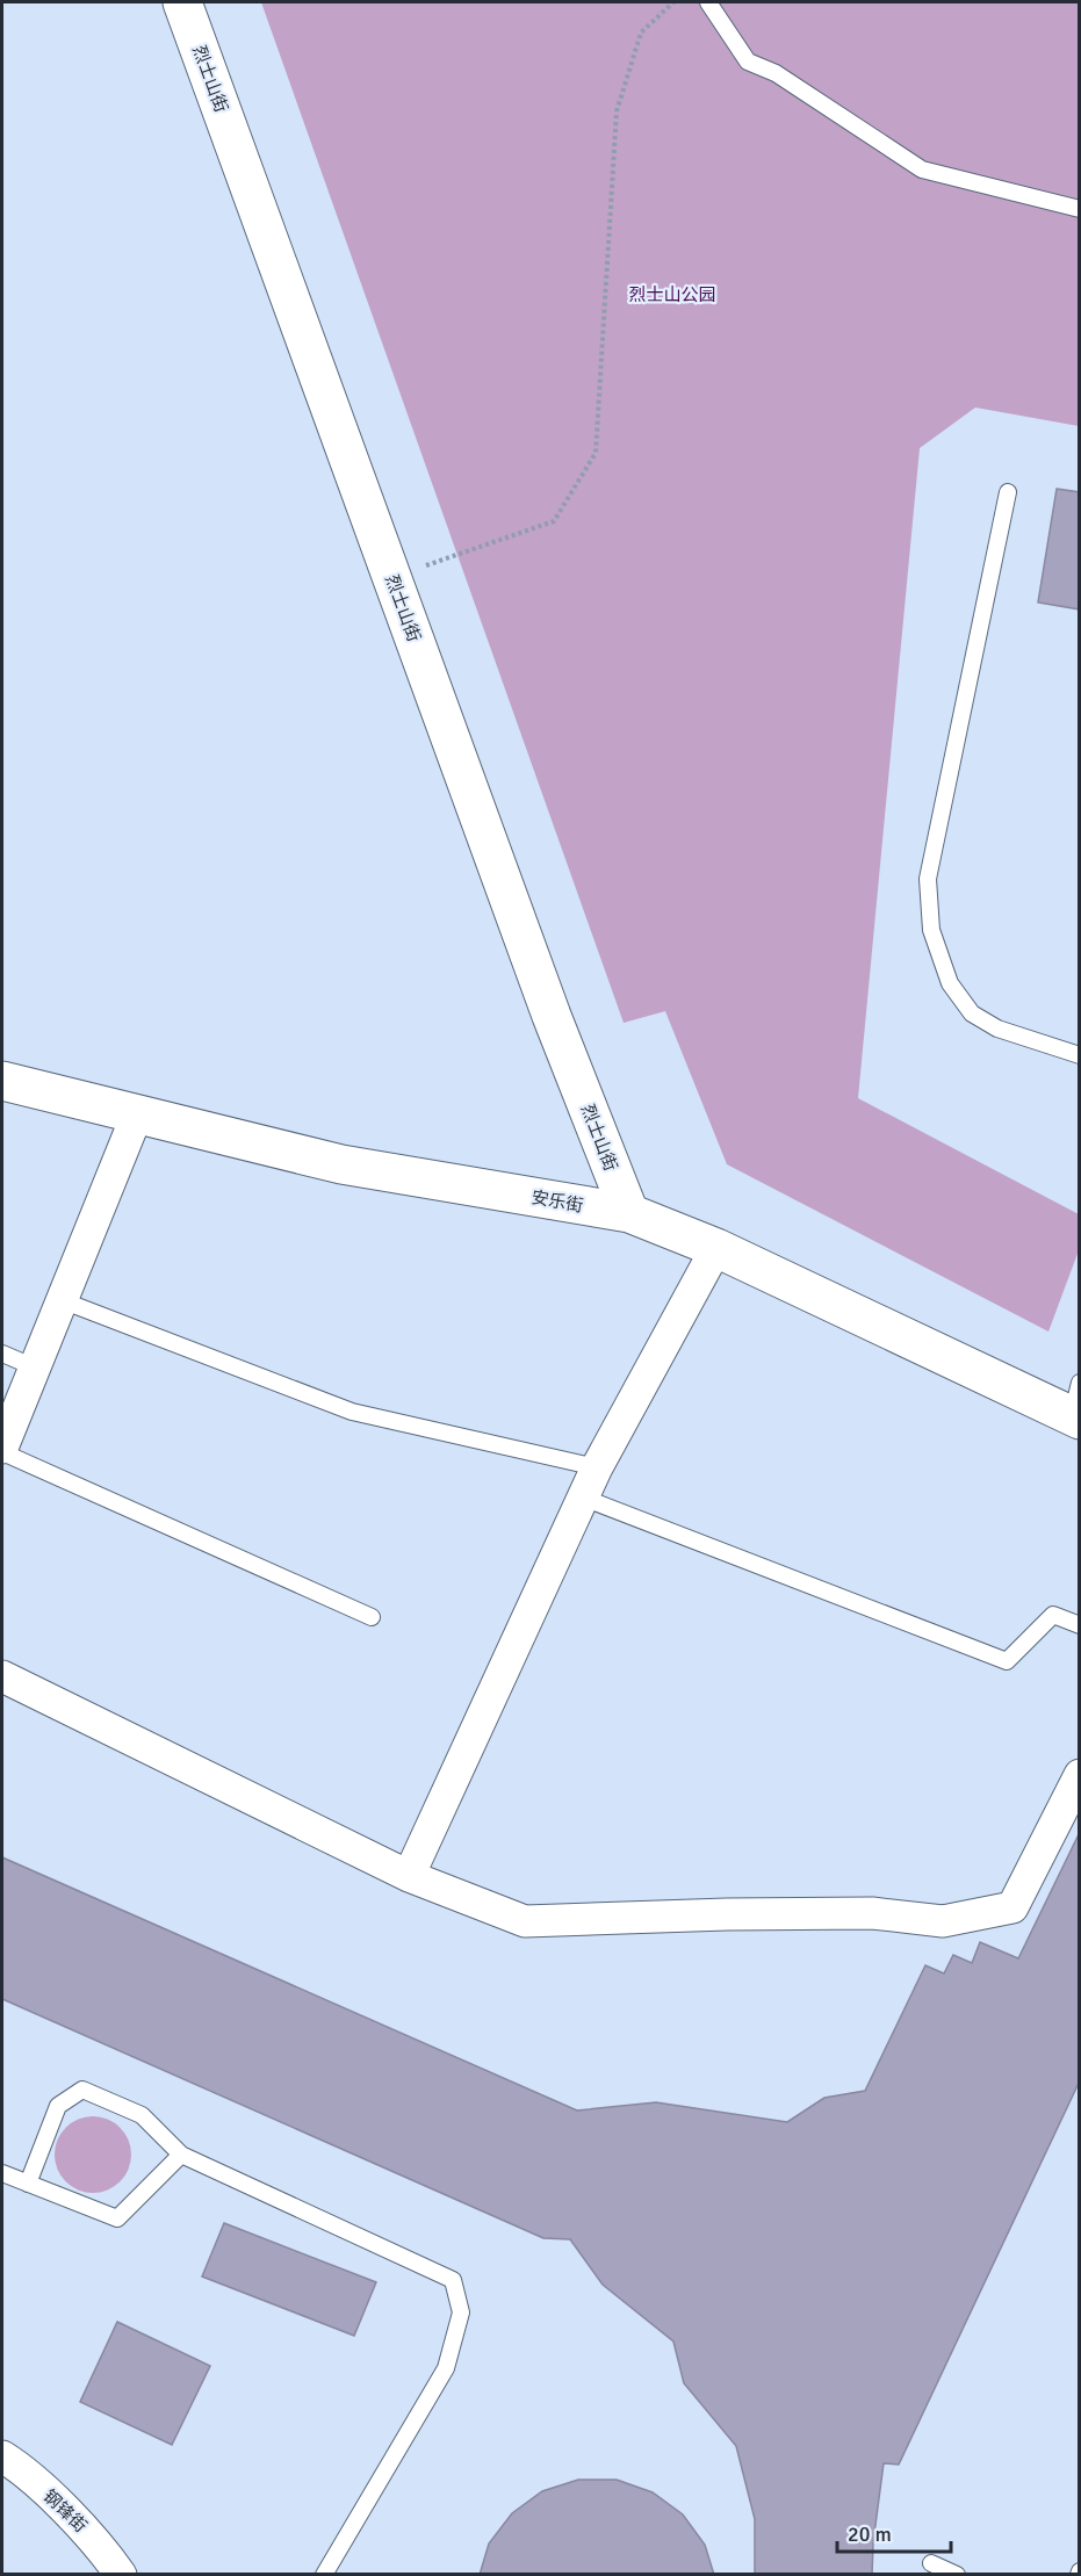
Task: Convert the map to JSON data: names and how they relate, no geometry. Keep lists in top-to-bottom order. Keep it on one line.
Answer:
{"streets":{"street":["烈士山街","安乐街","钢锋街"]},"crossings":[["烈士山街","安乐街"]],"parks":["烈士山公园"],"scale_bar":"20 m"}
